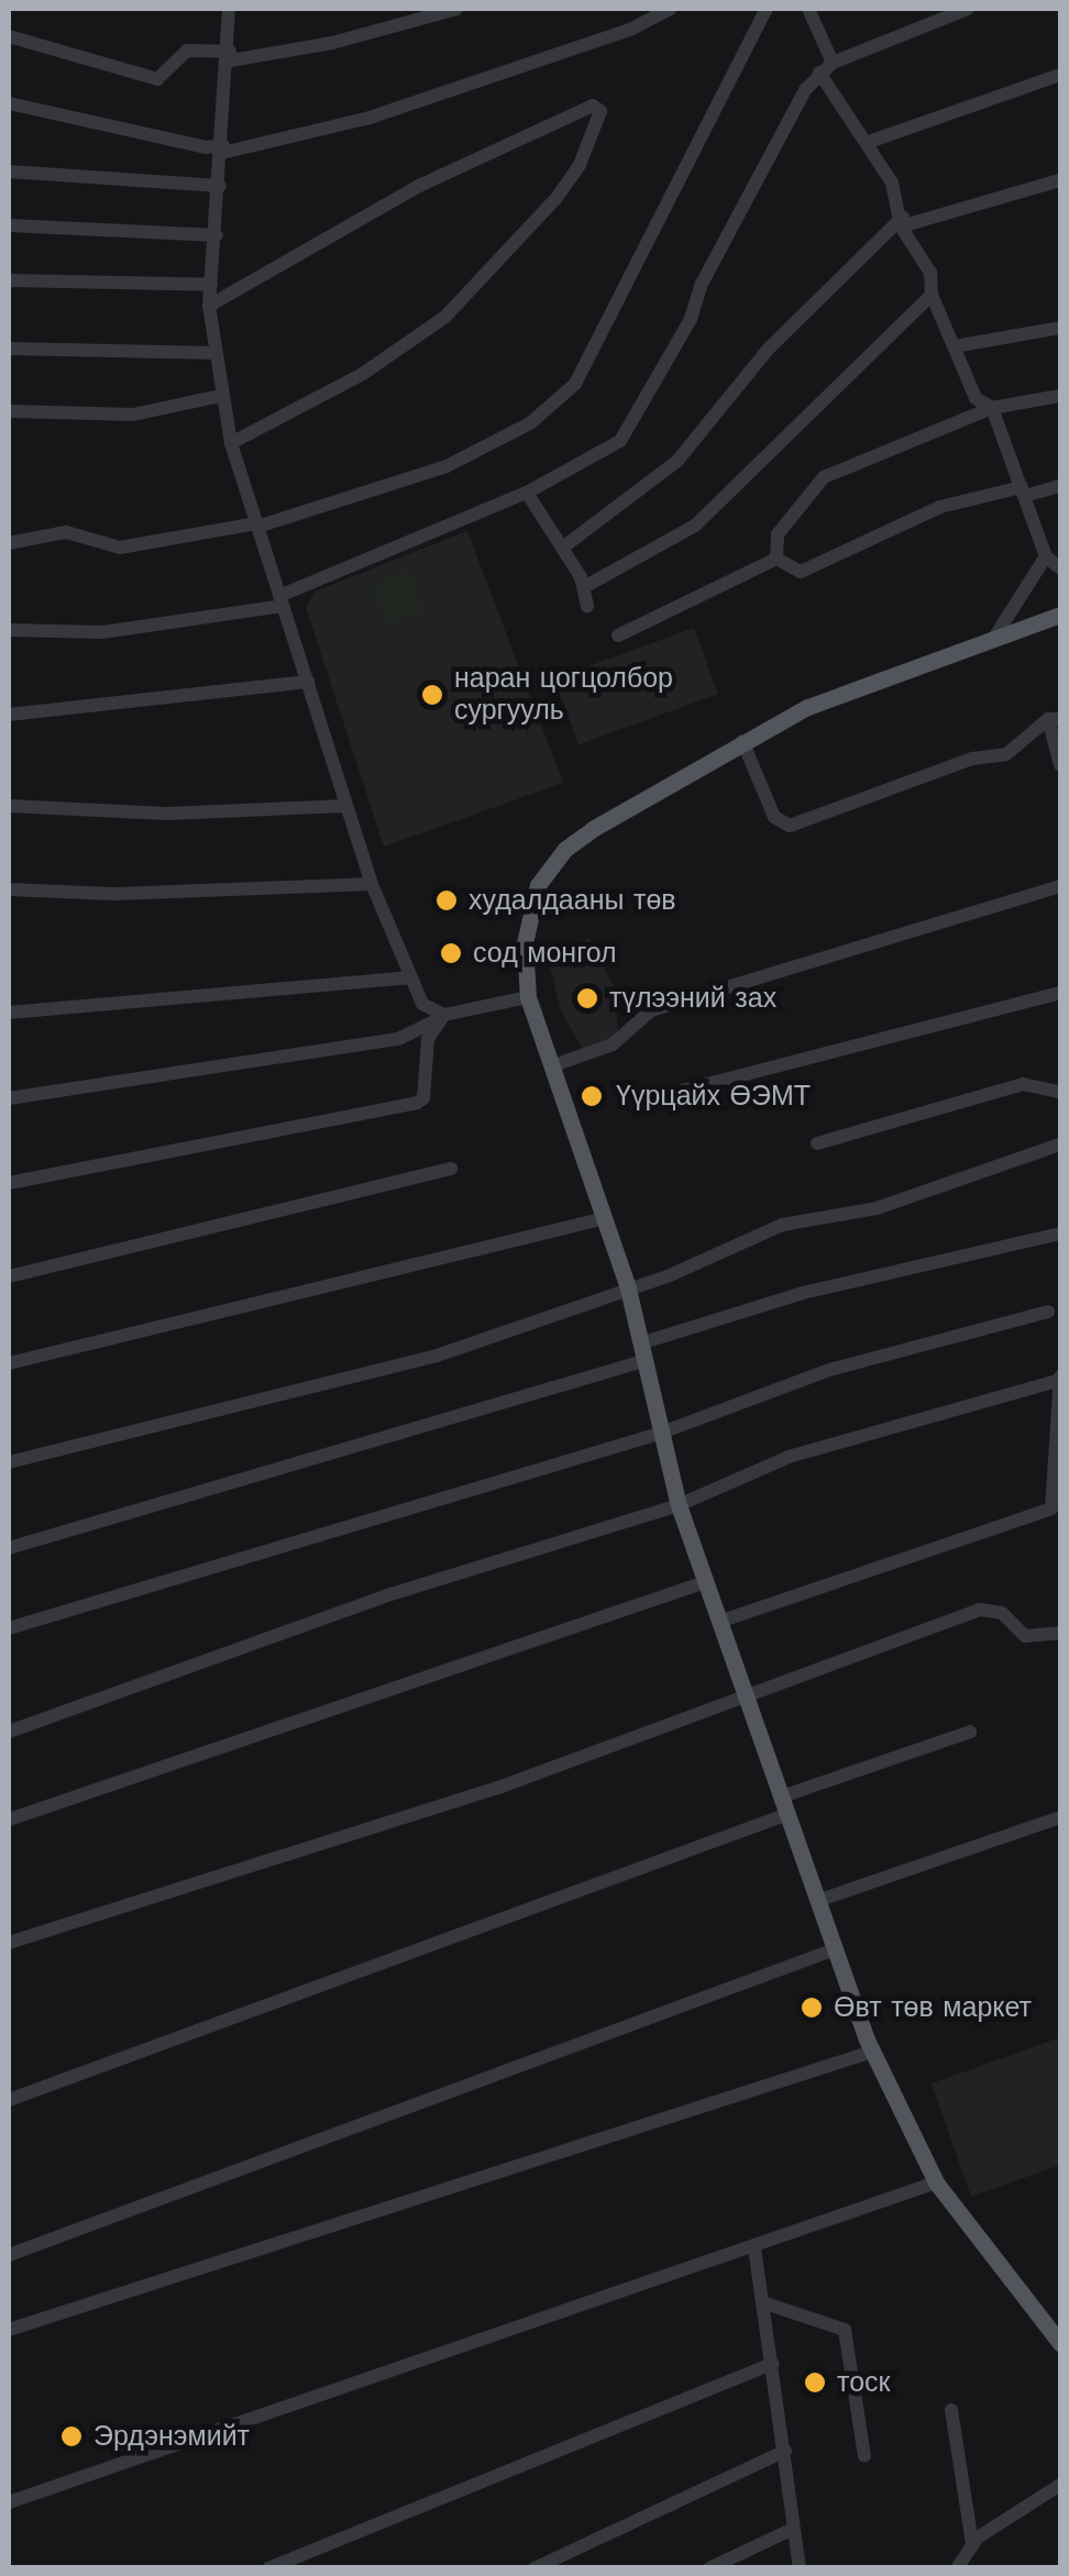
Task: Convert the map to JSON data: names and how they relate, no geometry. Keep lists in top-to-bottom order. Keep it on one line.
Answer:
{"places":["наран цогцолбор сургууль","худалдааны төв","сод монгол","түлээний зах","Үүрцайх ӨЭМТ","Өвт төв маркет","тоск","Эрдэнэмийт"]}
